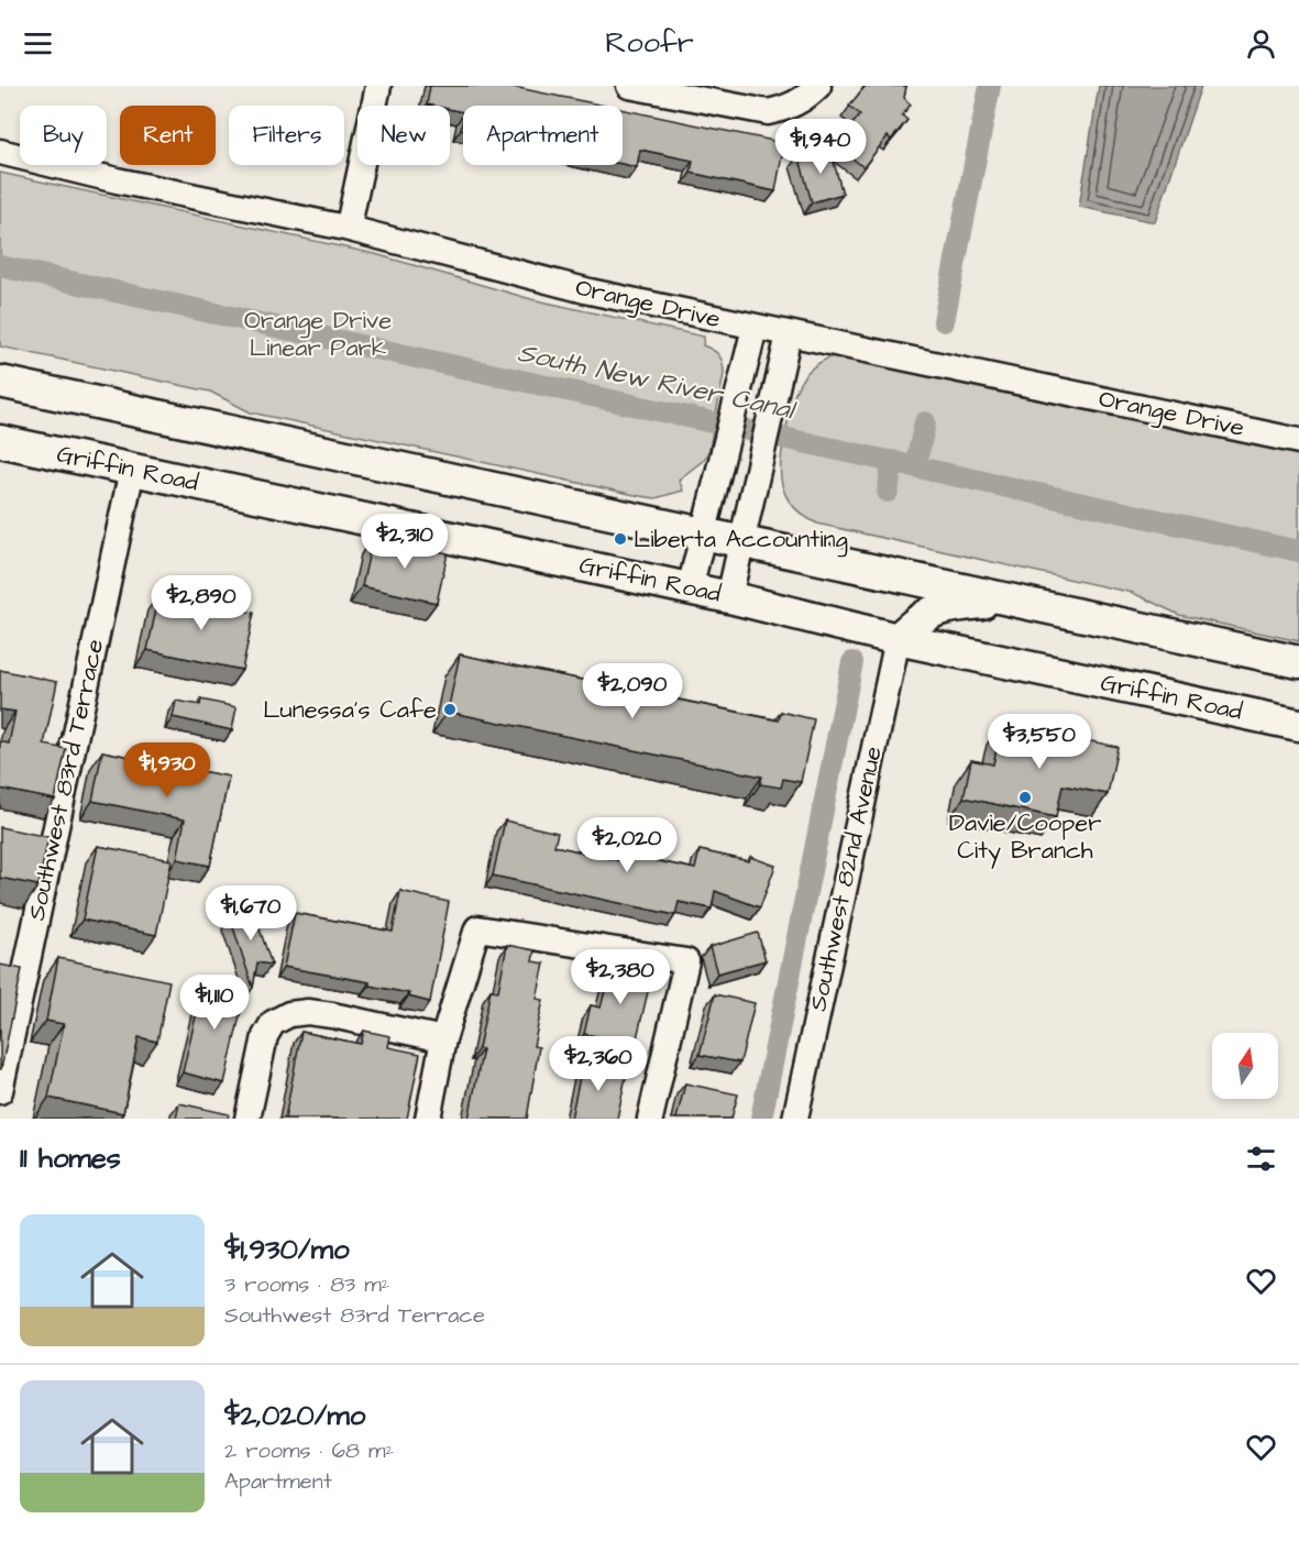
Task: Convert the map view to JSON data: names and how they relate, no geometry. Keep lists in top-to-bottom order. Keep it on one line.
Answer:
{"streets":{"main road":["Griffin Road"],"street":["Orange Drive","Southwest 83rd Terrace","Southwest 82nd Avenue"]},"crossings":[["Griffin Road","Southwest 83rd Terrace"],["Griffin Road","Southwest 82nd Avenue"]],"water":["South New River Canal"],"parks":["Orange Drive Linear Park"],"places":["Liberta Accounting","Lunessa’s Cafe","Davie/Cooper City Branch"],"north":"top","page":{"header":"Roofr","chip":["Buy","Rent","Filters","New","Apartment"],"price":["$1,940","$2,310","$2,890","$2,090","$3,550","$1,930","$2,020","$1,670","$2,380","$1,110","$2,360"],"heading":"11 homes","list":[{"name":"$1,930/mo","note":"3 rooms · 83 m² · Southwest 83rd Terrace"},{"name":"$2,020/mo","note":"2 rooms · 68 m² · Apartment"}]}}
